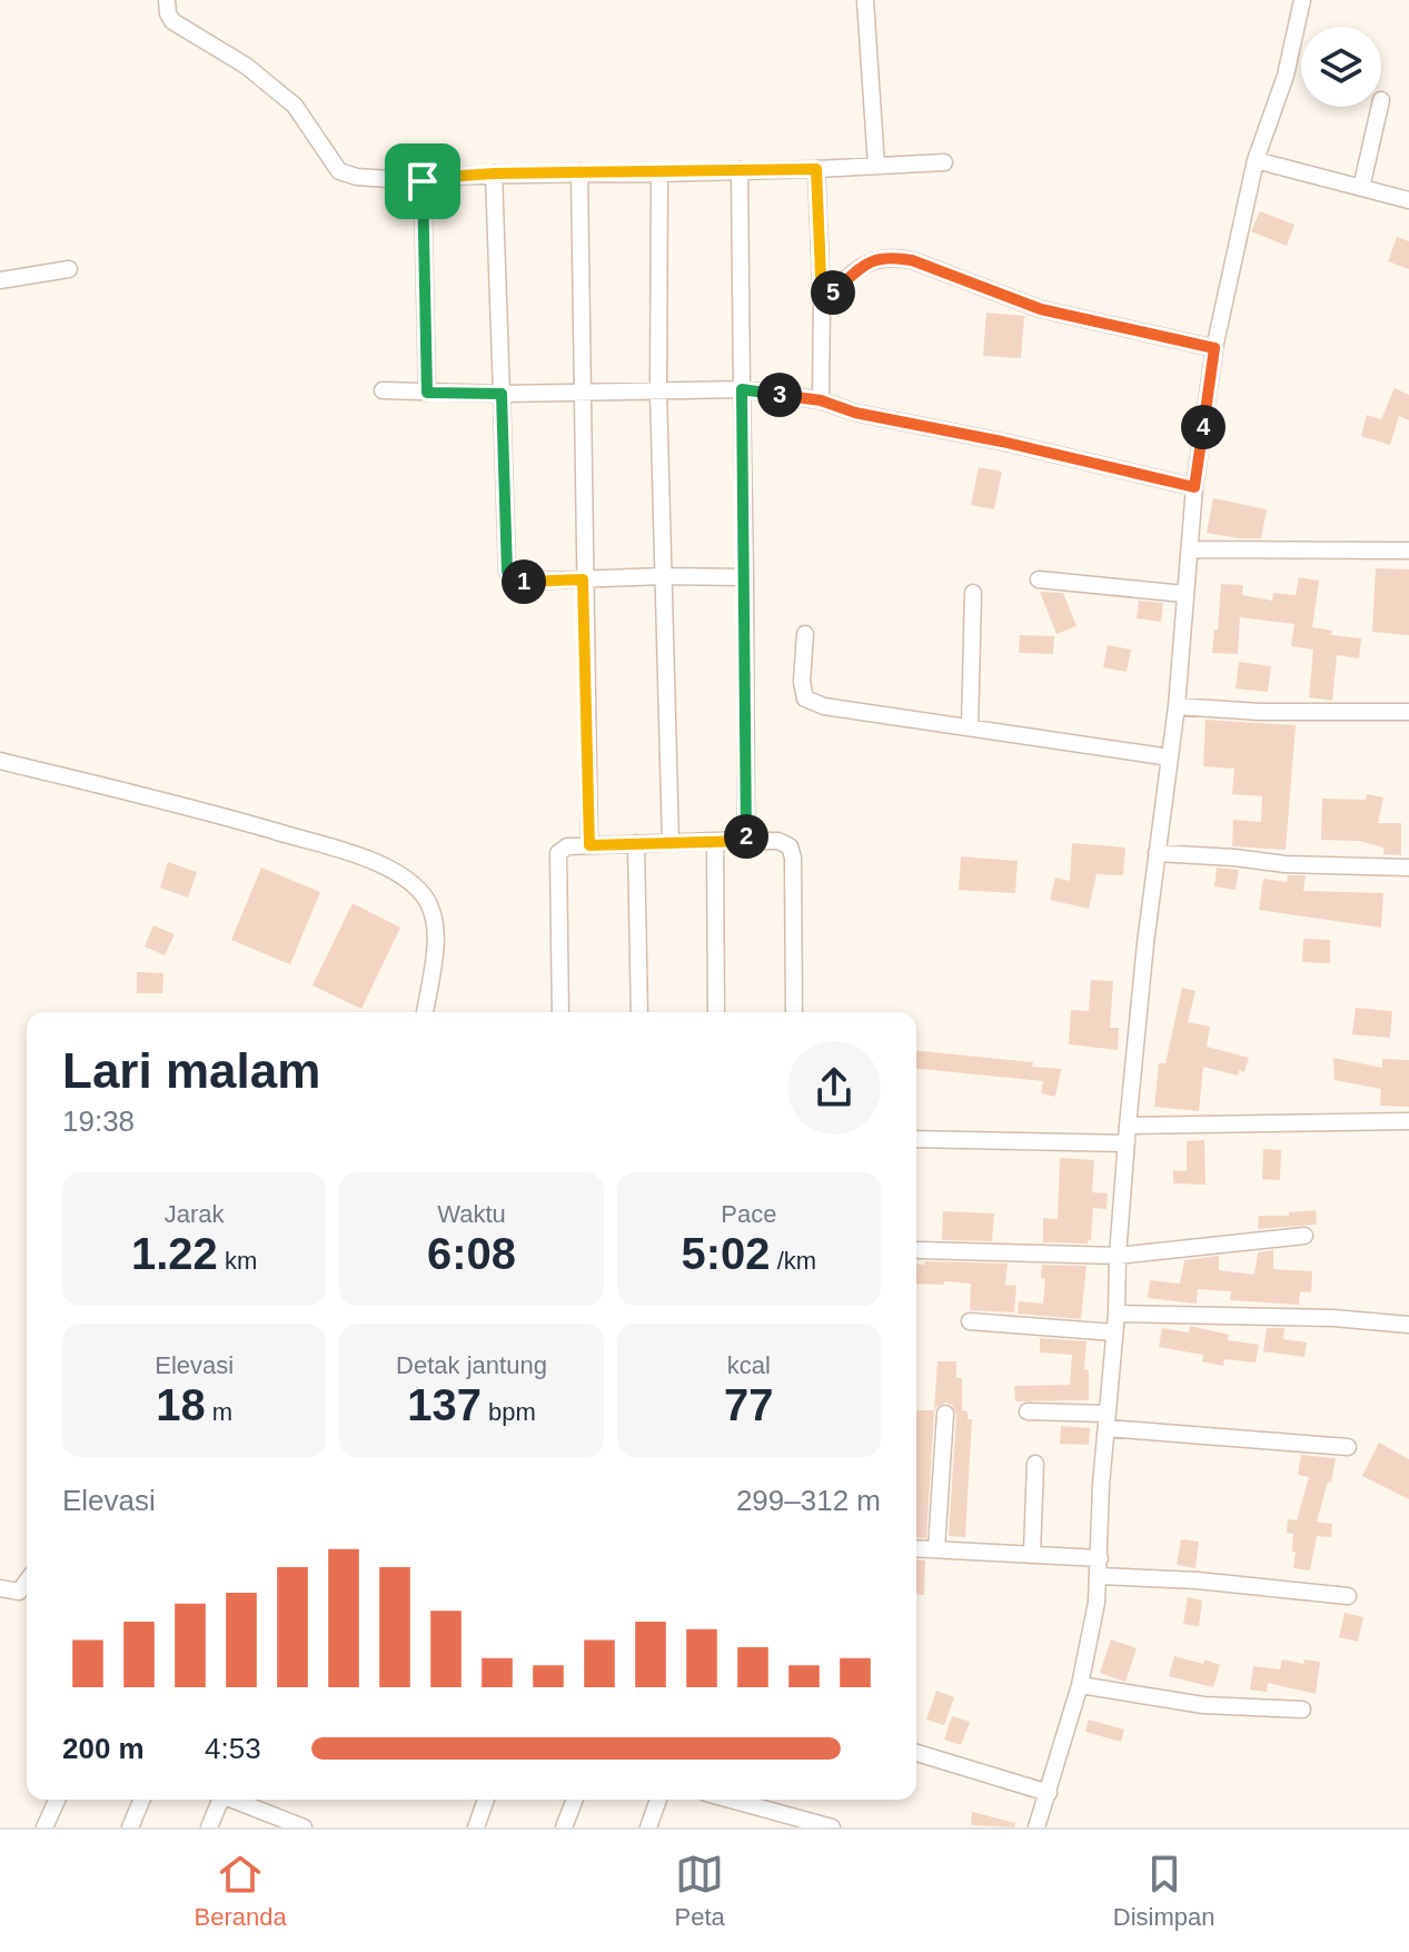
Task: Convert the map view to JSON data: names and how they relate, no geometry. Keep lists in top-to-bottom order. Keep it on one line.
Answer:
{"page":{"pins":["5","3","4","1","2"],"heading":["Lari malam","19:38"],"stats":[["Jarak","1.22 km"],["Waktu","6:08"],["Pace","5:02 /km"],["Elevasi","18 m"],["Detak jantung","137 bpm"],["kcal","77"]],"chart":["Elevasi","299–312 m"],"list":[{"name":"200 m","note":"4:53"}],"tabs":["Beranda","Peta","Disimpan"]}}
